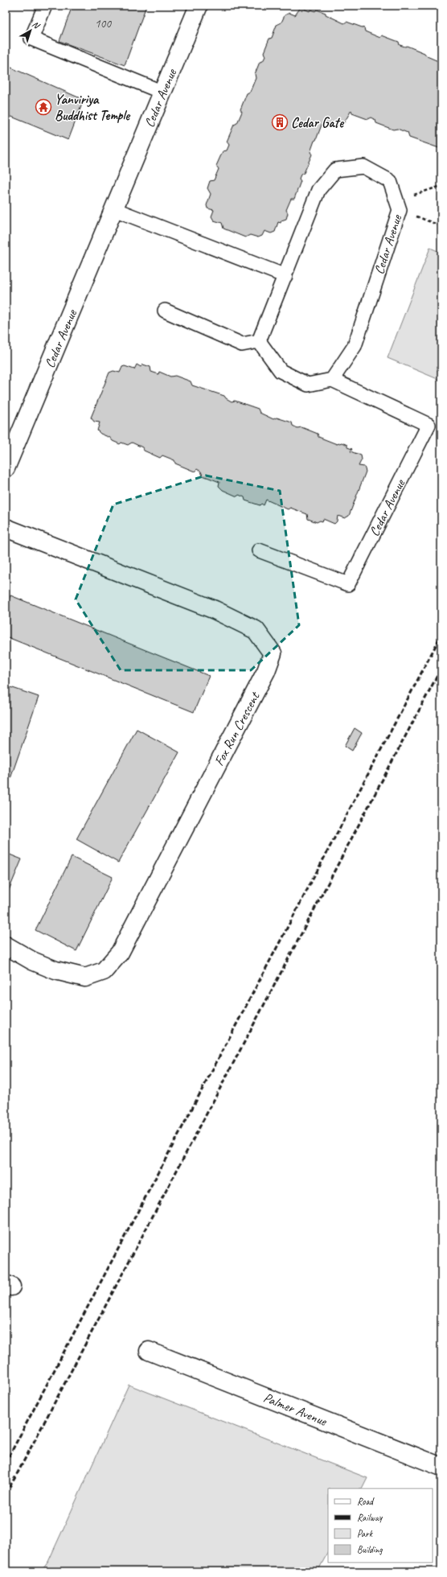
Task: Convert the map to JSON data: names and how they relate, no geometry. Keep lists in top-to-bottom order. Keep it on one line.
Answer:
{"streets":{"street":["Cedar Avenue","Fox Run Crescent","Palmer Avenue"]},"places":{"temple":["Yanviriya Buddhist Temple"],"building":["Cedar Gate"]},"house_numbers":["100"],"legend":["Road","Railway","Park","Building"],"north":"top right"}
